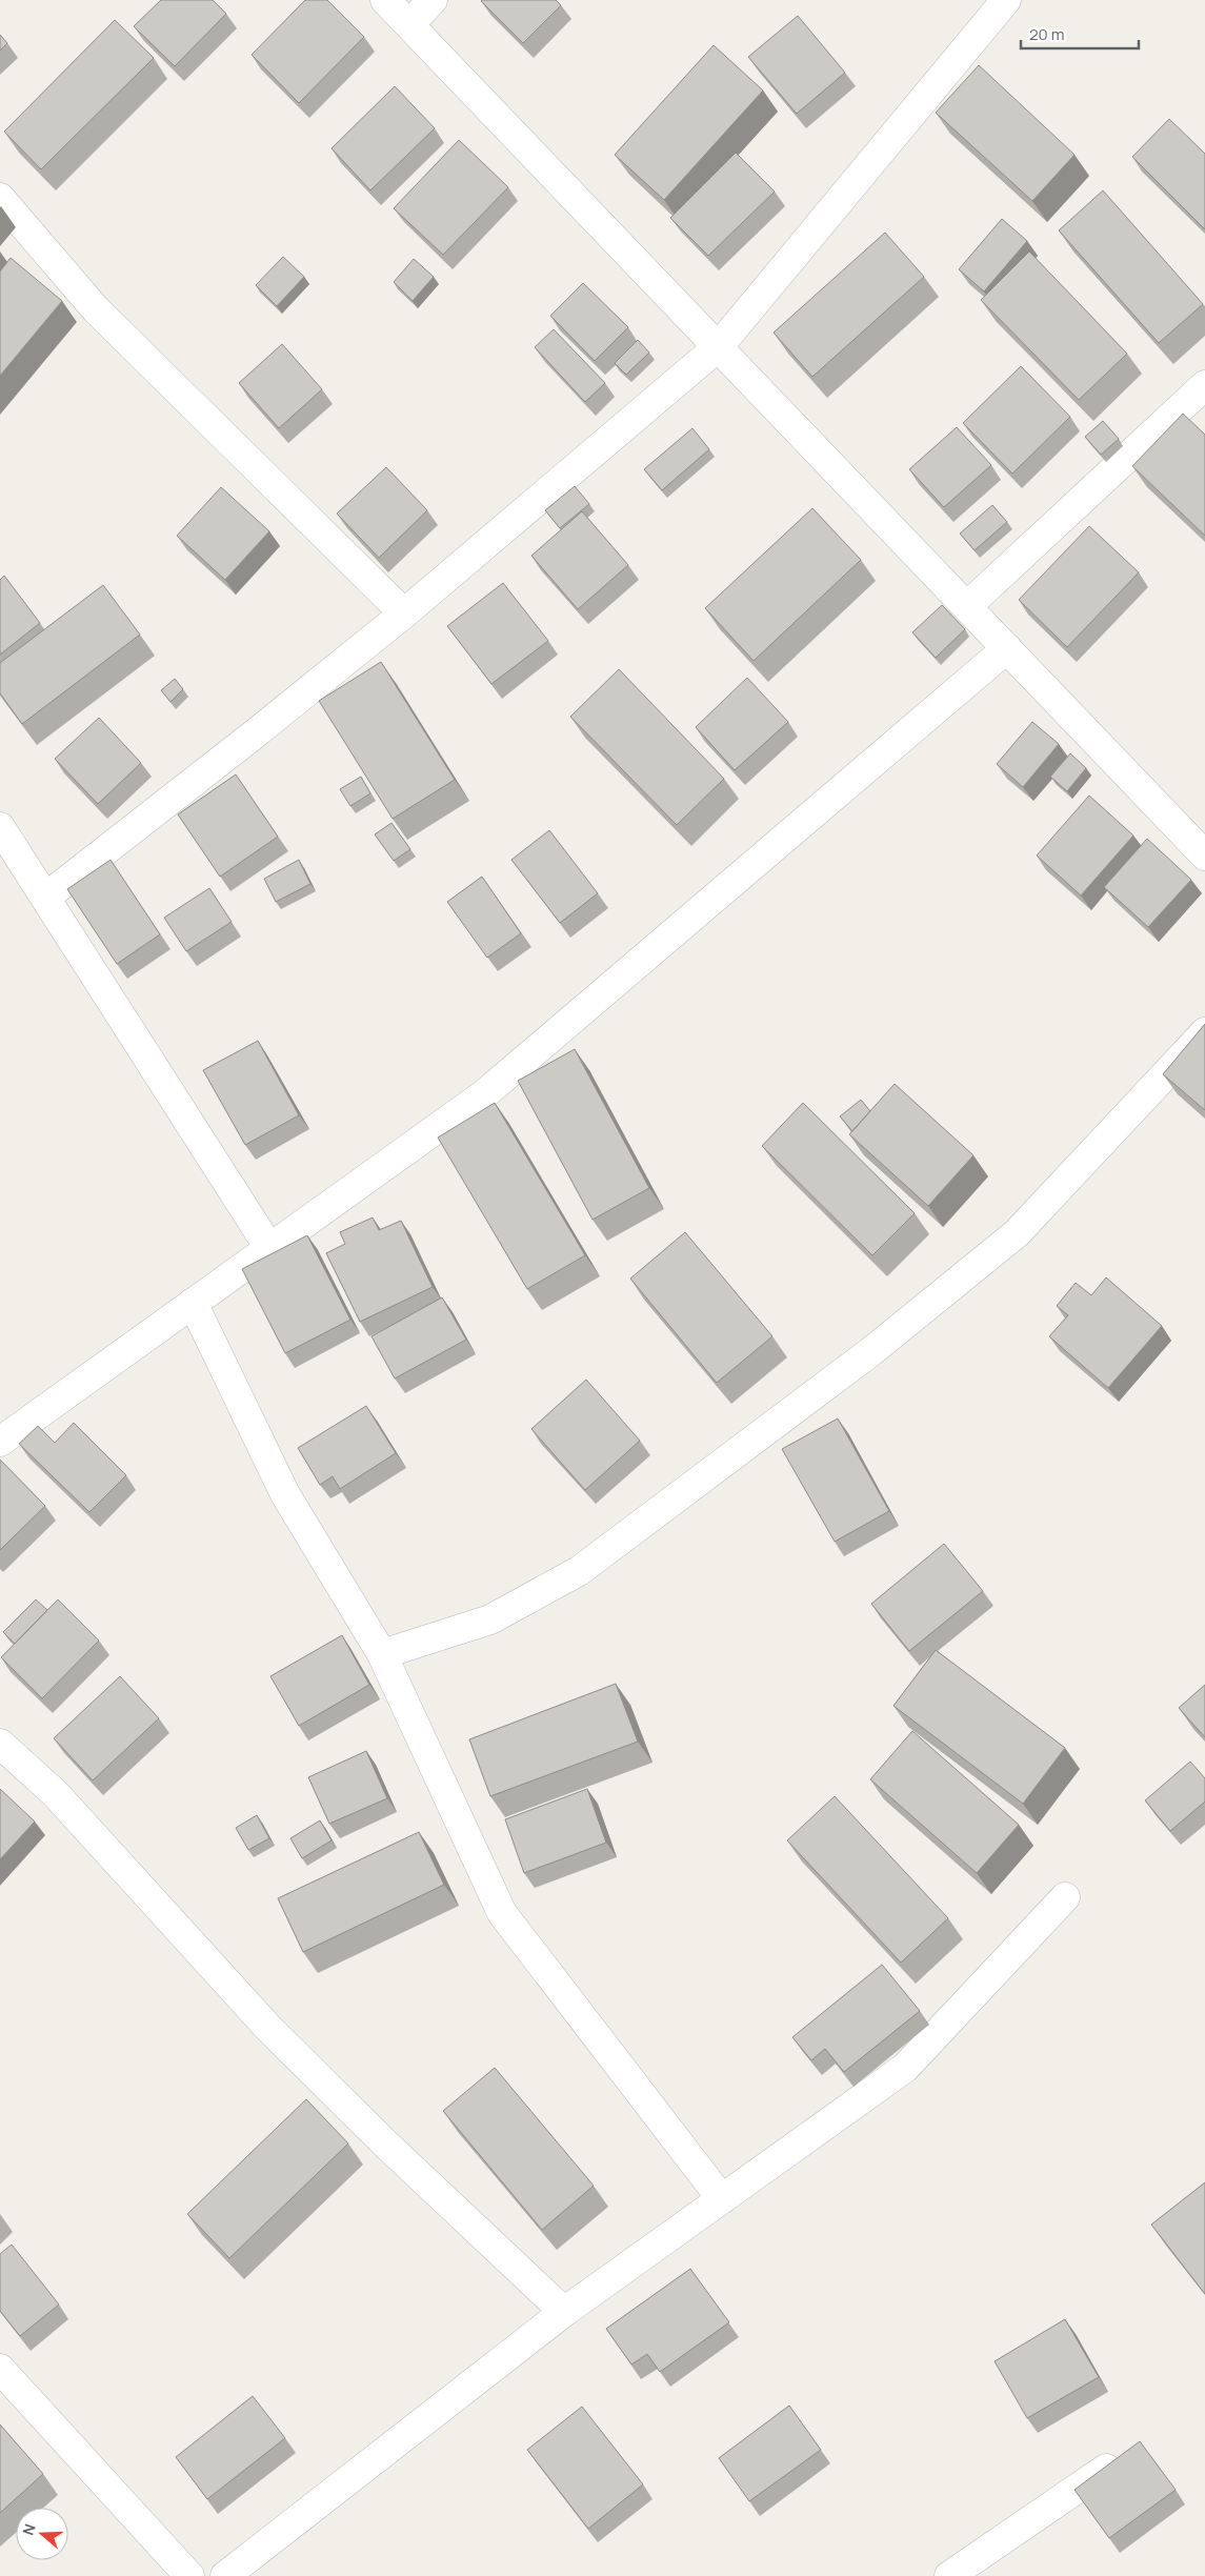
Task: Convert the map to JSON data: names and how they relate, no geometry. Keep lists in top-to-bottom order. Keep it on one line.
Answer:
{"scale_bar":"20 m","north":"left"}
